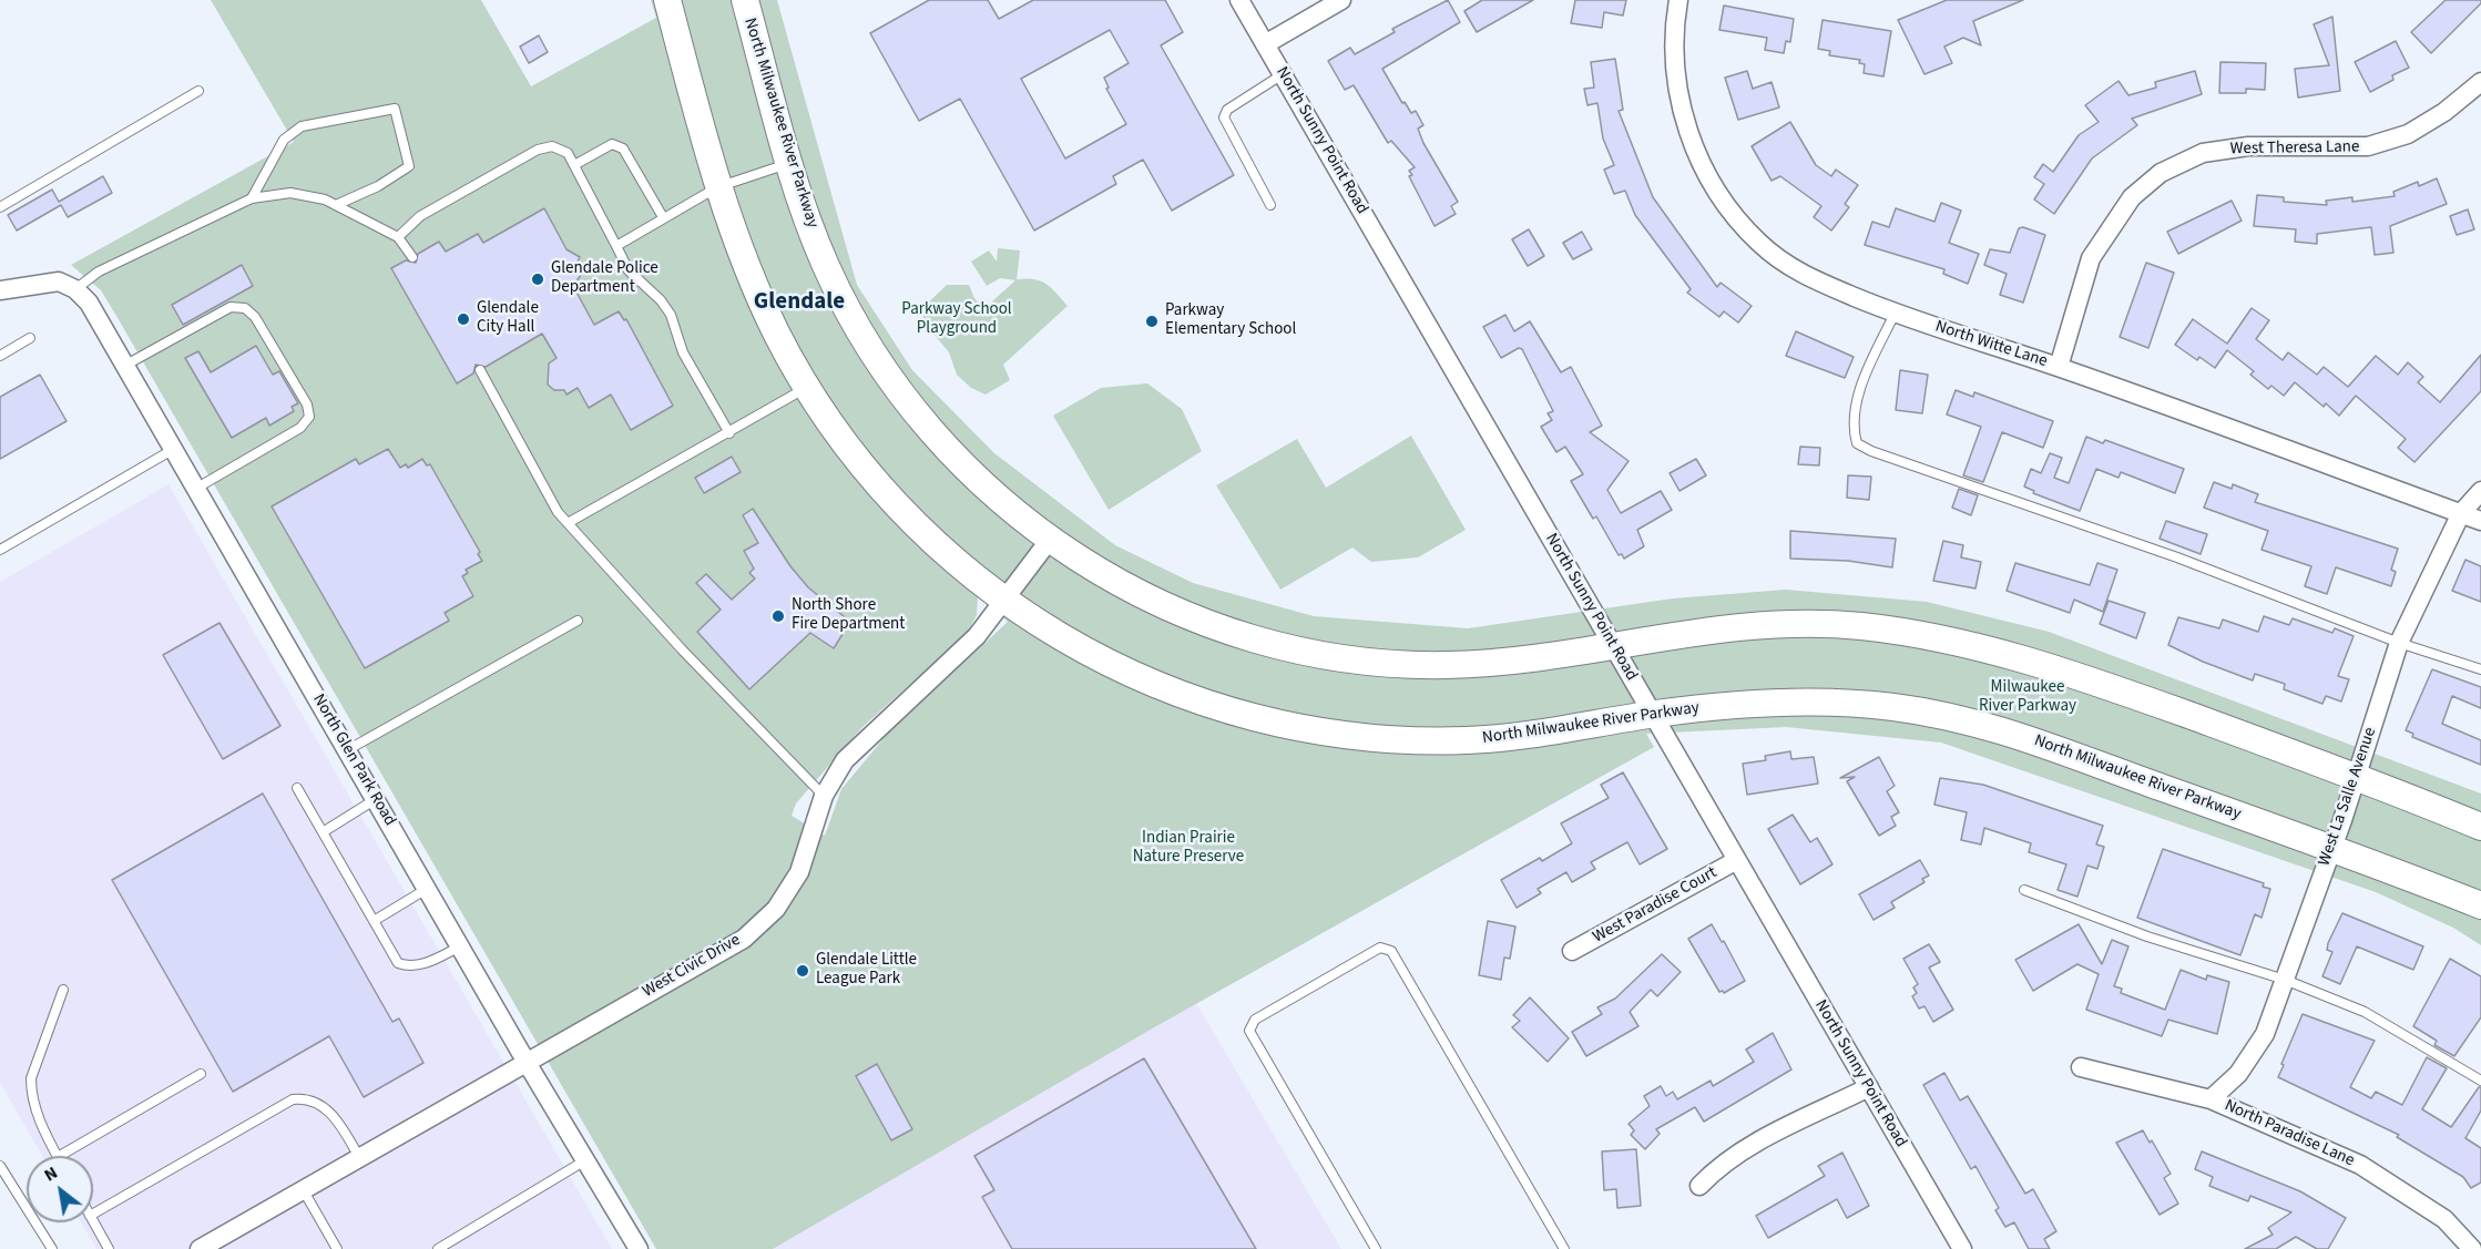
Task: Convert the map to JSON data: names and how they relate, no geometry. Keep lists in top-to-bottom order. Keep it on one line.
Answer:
{"streets":{"street":["North Milwaukee River Parkway","North Sunny Point Road","West Theresa Lane","North Witte Lane","North Glen Park Road","West La Salle Avenue","West Paradise Court","West Civic Drive","North Paradise Lane"]},"crossings":[["North Milwaukee River Parkway","North Sunny Point Road"],["North Milwaukee River Parkway","West La Salle Avenue"],["North Milwaukee River Parkway","West Civic Drive"],["North Sunny Point Road","West Paradise Court"],["West Theresa Lane","North Witte Lane"],["North Witte Lane","West La Salle Avenue"],["North Glen Park Road","West Civic Drive"],["West La Salle Avenue","North Paradise Lane"]],"districts":["Glendale"],"parks":["Parkway School Playground","Milwaukee River Parkway","Indian Prairie Nature Preserve"],"places":["Glendale Police Department","Glendale City Hall","Parkway Elementary School","North Shore Fire Department","Glendale Little League Park"],"north":"top left"}
